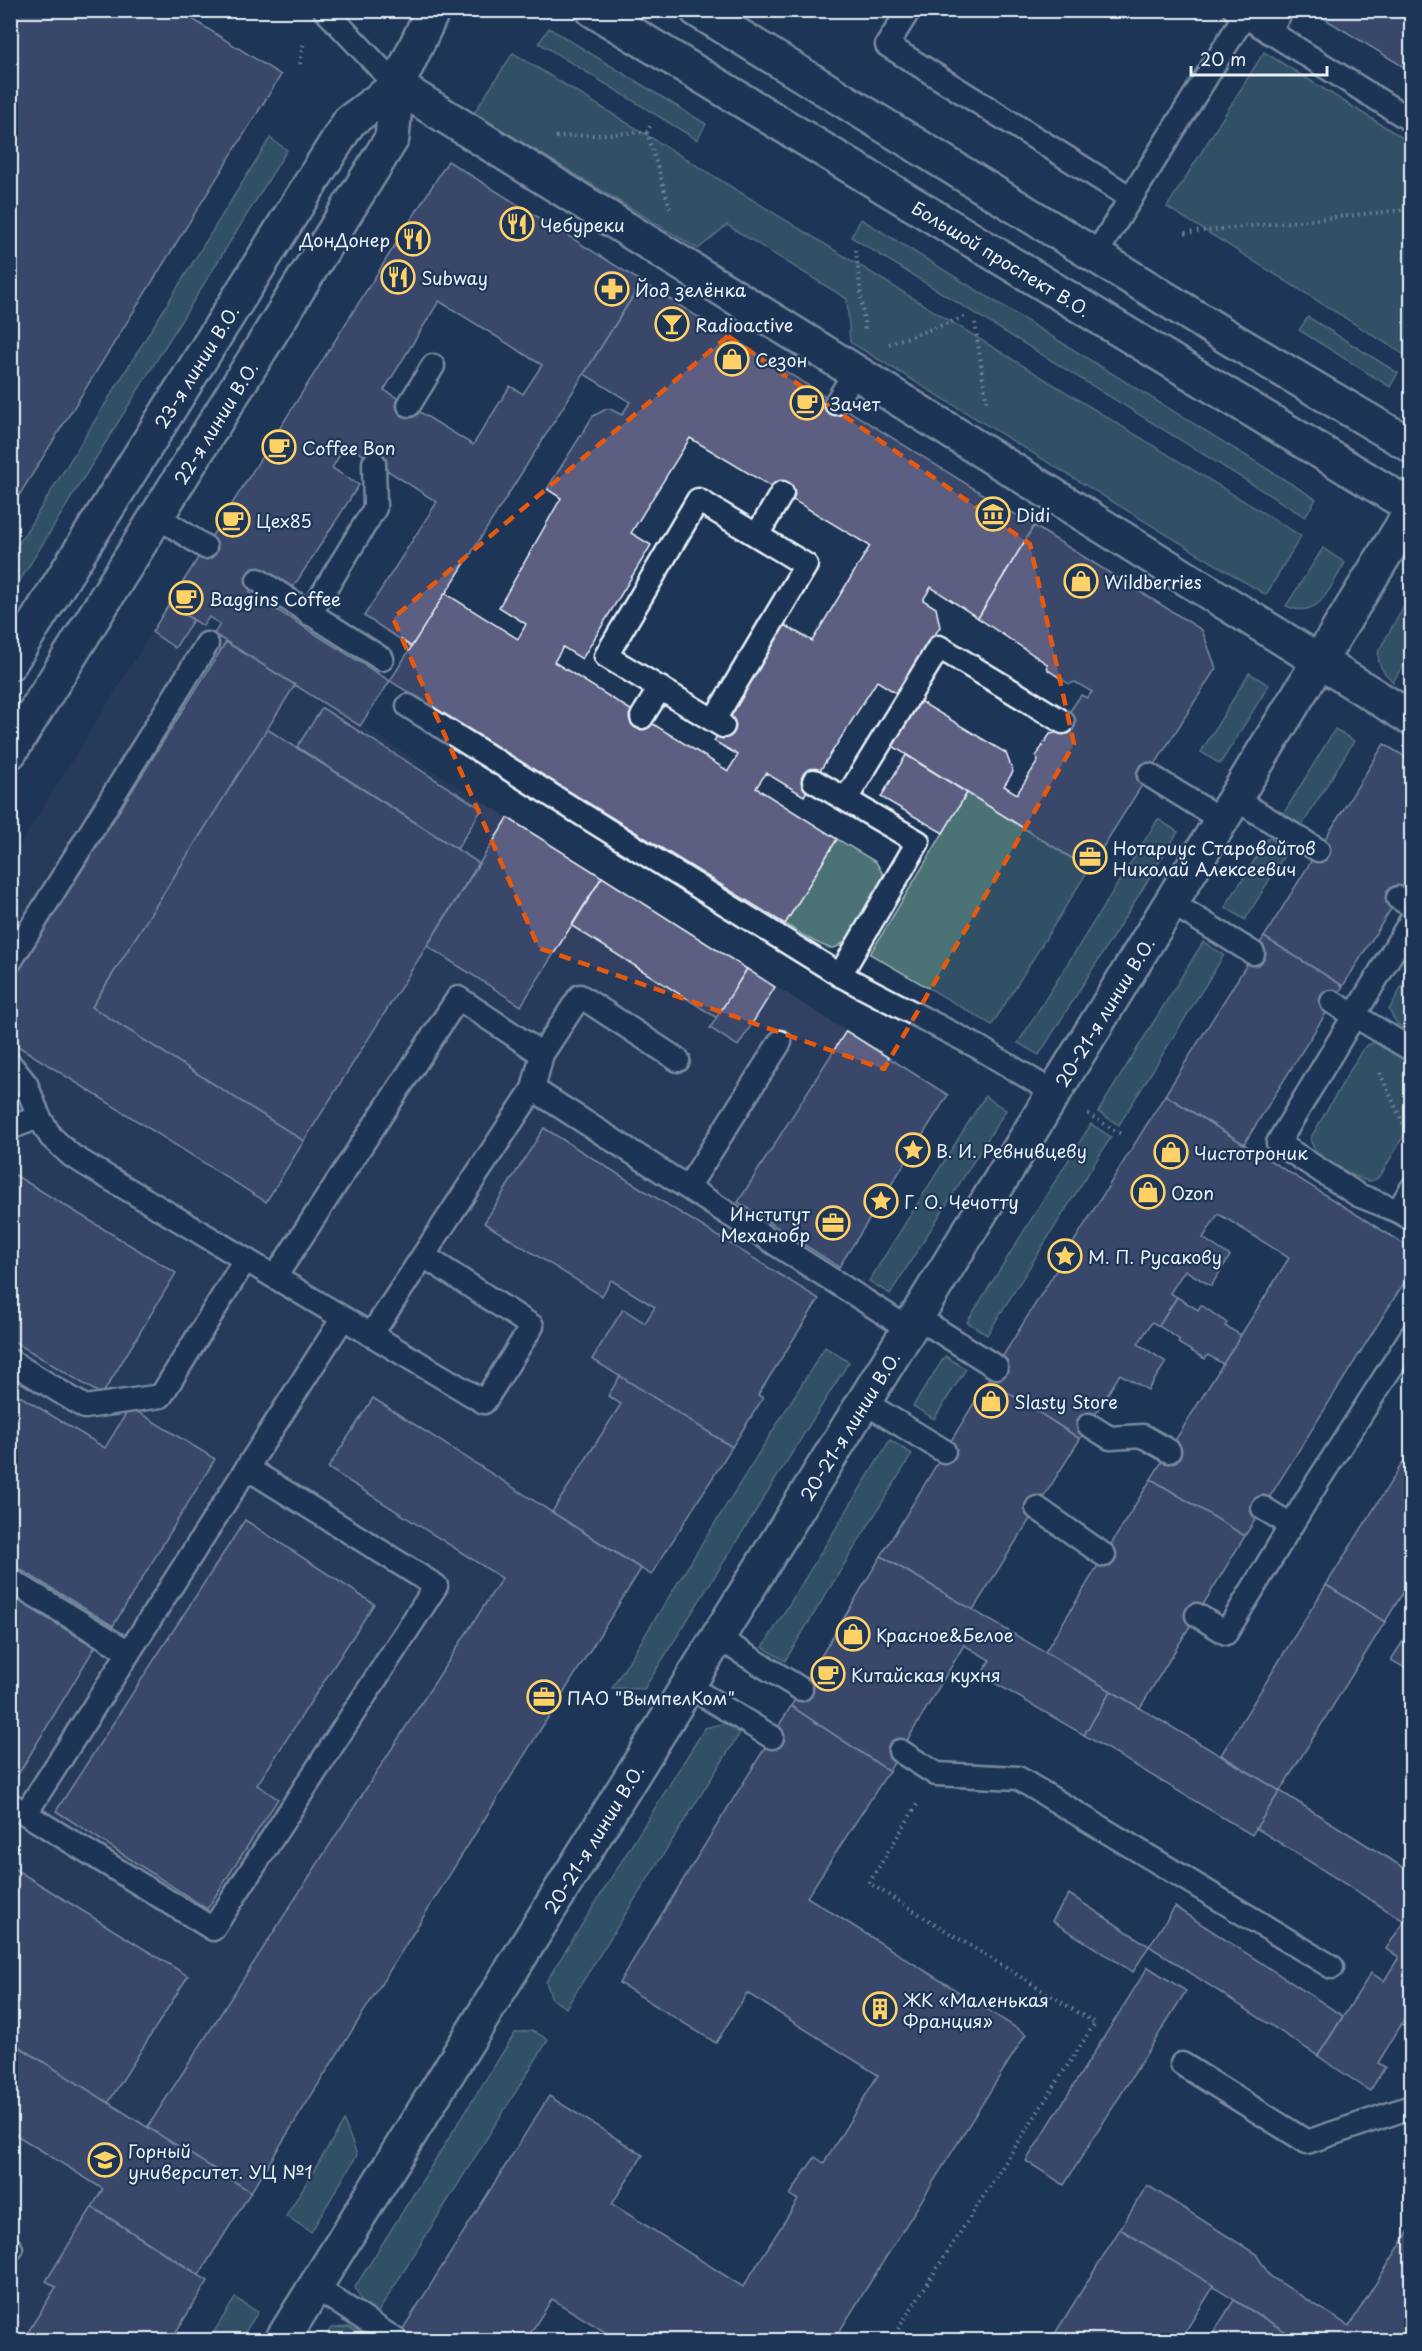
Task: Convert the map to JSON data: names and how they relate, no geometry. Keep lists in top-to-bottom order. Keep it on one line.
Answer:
{"streets":{"street":["Большой проспект В.О.","23-я линии В.О.","22-я линии В.О.","20-21-я линии В.О."]},"crossings":[["Большой проспект В.О.","20-21-я линии В.О."],["23-я линии В.О.","22-я линии В.О."]],"places":{"restaurant":["Чебуреки","ДонДонер","Subway"],"pharmacy":["Йод зелёнка"],"bar":["Radioactive"],"shop":["Сезон","Wildberries","Чистотроник","Ozon","Slasty Store","Красное&Белое"],"cafe":["Зачет","Coffee Bon","Цех85","Baggins Coffee","Китайская кухня"],"museum":["Didi"],"office":["Нотариус Старовойтов Николай Алексеевич","Институт Механобр","ПАО \"ВымпелКом\""],"place":["В. И. Ревнивцеву","Г. О. Чечотту","М. П. Русакову"],"building":["ЖК «Маленькая Франция»"],"school or university":["Горный университет. УЦ №1"]},"scale_bar":"20 m"}
